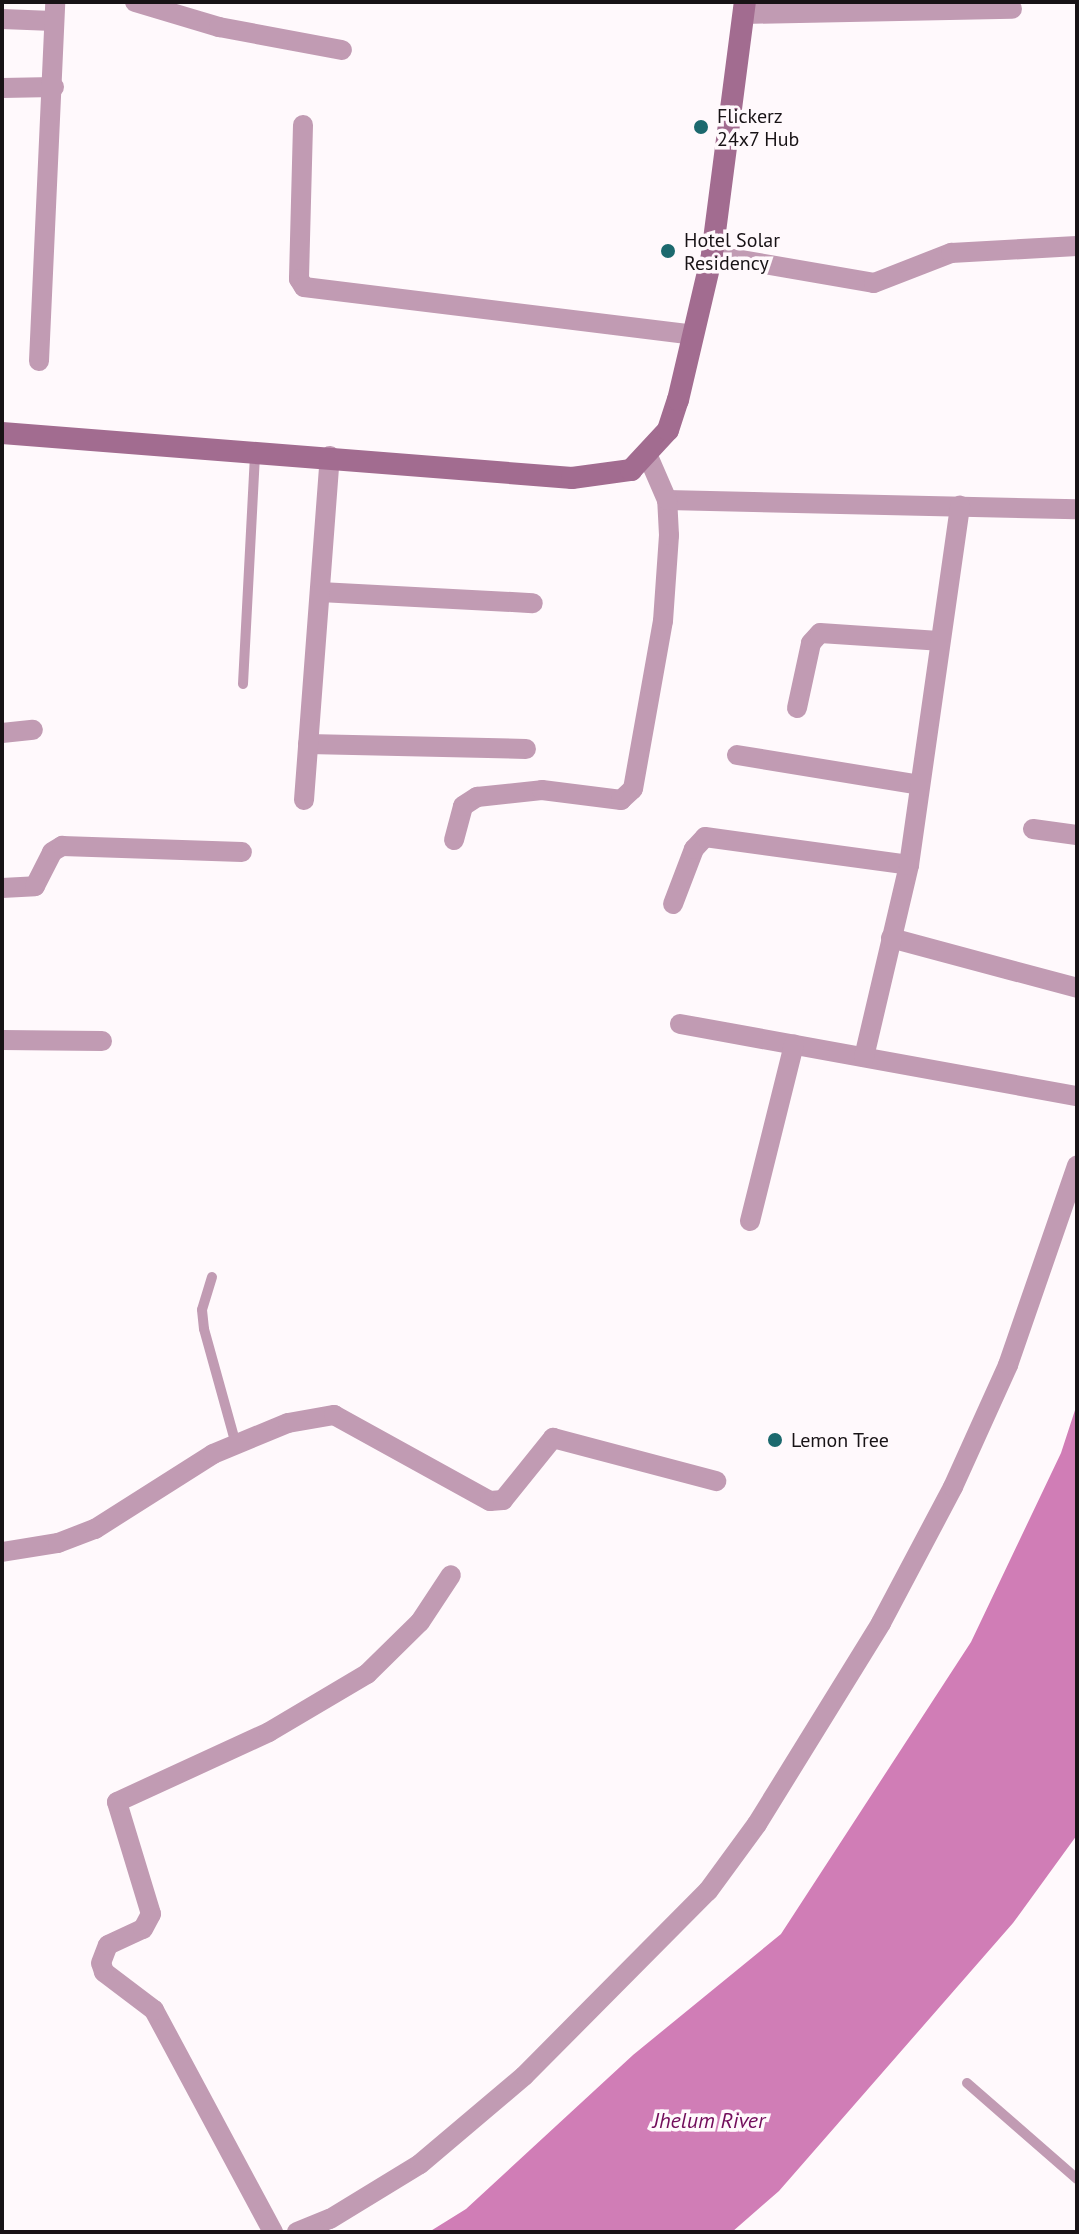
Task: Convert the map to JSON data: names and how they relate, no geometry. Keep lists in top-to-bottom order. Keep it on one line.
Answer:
{"water":["Jhelum River"],"places":["Flickerz 24x7 Hub","Hotel Solar Residency","Lemon Tree"]}
